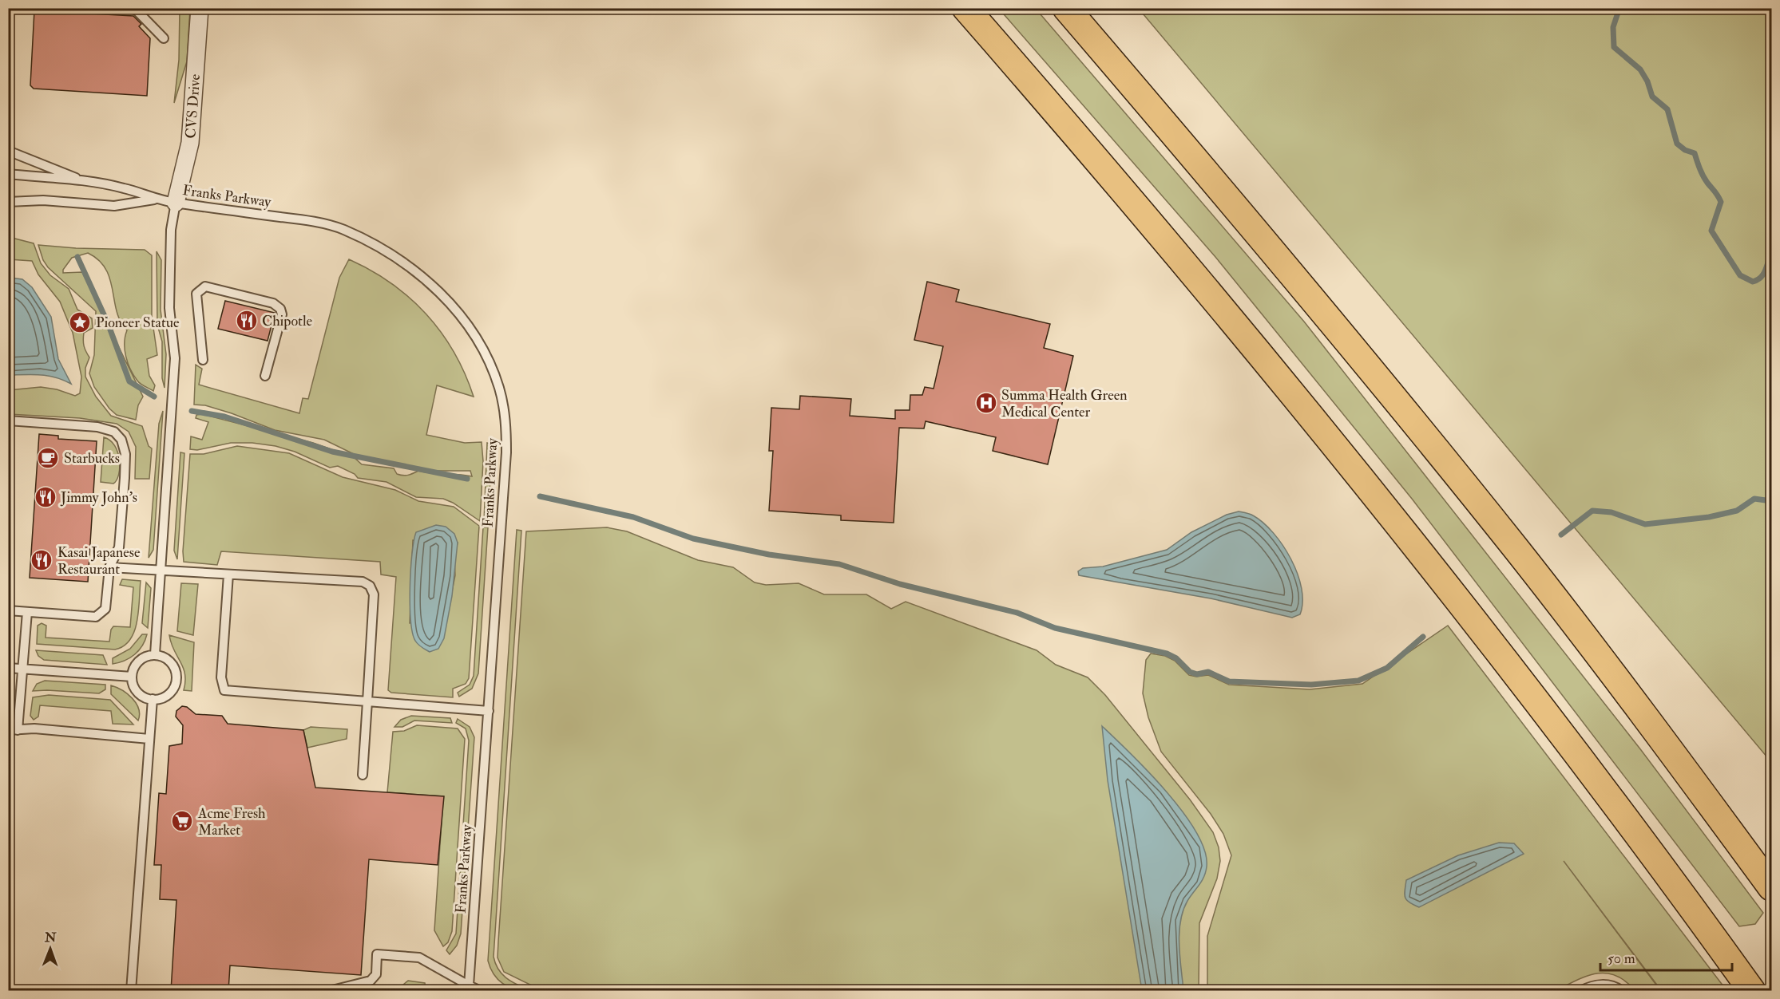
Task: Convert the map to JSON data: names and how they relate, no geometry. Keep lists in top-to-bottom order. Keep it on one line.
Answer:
{"streets":{"street":["CVS Drive"],"lane":["Franks Parkway"]},"crossings":[["CVS Drive","Franks Parkway"]],"places":{"restaurant":["Chipotle","Jimmy John's","Kasai Japanese Restaurant"],"place":["Pioneer Statue"],"hospital":["Summa Health Green Medical Center"],"cafe":["Starbucks"],"supermarket":["Acme Fresh Market"]},"scale_bar":"50 m","north":"top"}
